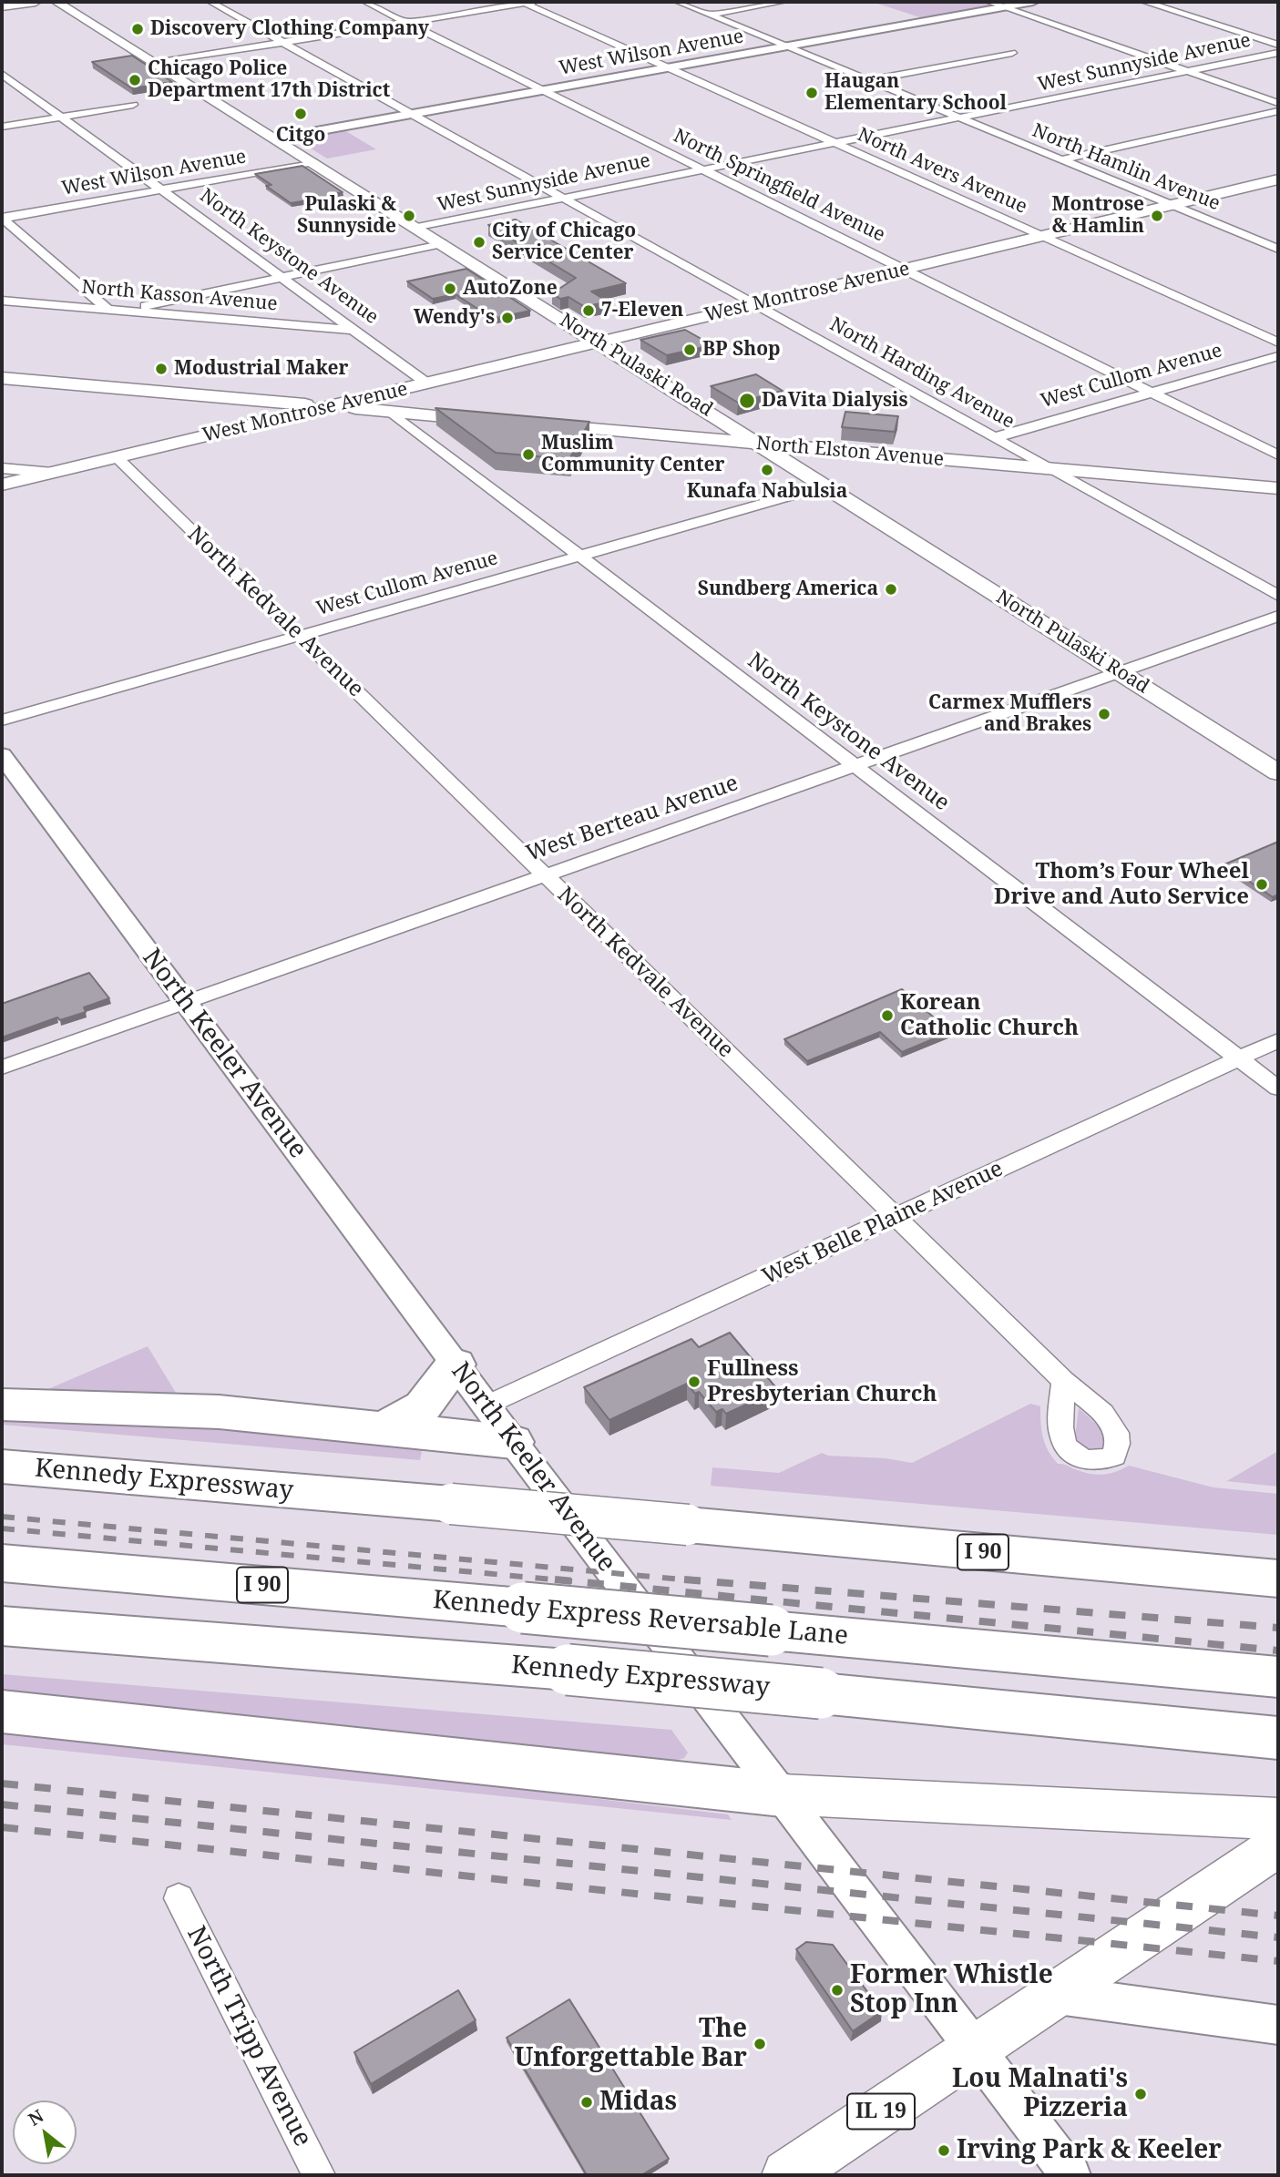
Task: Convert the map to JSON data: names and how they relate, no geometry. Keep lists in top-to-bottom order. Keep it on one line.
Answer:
{"streets":{"highway":["Kennedy Expressway","I 90","Kennedy Express Reversable Lane"],"main road":["West Montrose Avenue","North Pulaski Road","North Elston Avenue","IL 19"],"street":["West Wilson Avenue","West Sunnyside Avenue","North Hamlin Avenue","North Avers Avenue","North Springfield Avenue","North Keystone Avenue","North Kasson Avenue","North Harding Avenue","West Cullom Avenue","North Kedvale Avenue","West Berteau Avenue","North Keeler Avenue","West Belle Plaine Avenue","North Tripp Avenue"]},"crossings":[["West Wilson Avenue","North Hamlin Avenue"],["West Wilson Avenue","North Avers Avenue"],["West Wilson Avenue","North Springfield Avenue"],["West Wilson Avenue","North Keystone Avenue"],["West Wilson Avenue","North Pulaski Road"],["West Wilson Avenue","North Harding Avenue"],["West Sunnyside Avenue","North Hamlin Avenue"],["West Sunnyside Avenue","North Avers Avenue"],["West Sunnyside Avenue","North Springfield Avenue"],["West Sunnyside Avenue","North Keystone Avenue"],["West Sunnyside Avenue","North Kasson Avenue"],["West Sunnyside Avenue","North Pulaski Road"],["West Sunnyside Avenue","North Harding Avenue"],["North Hamlin Avenue","West Montrose Avenue"],["North Avers Avenue","West Montrose Avenue"],["North Springfield Avenue","West Montrose Avenue"],["North Springfield Avenue","West Cullom Avenue"],["North Keystone Avenue","West Montrose Avenue"],["North Keystone Avenue","North Kasson Avenue"],["North Keystone Avenue","West Cullom Avenue"],["North Keystone Avenue","West Berteau Avenue"],["North Keystone Avenue","West Belle Plaine Avenue"],["West Montrose Avenue","North Pulaski Road"],["West Montrose Avenue","North Harding Avenue"],["West Montrose Avenue","North Kedvale Avenue"],["North Pulaski Road","West Cullom Avenue"],["North Pulaski Road","North Elston Avenue"],["North Pulaski Road","West Berteau Avenue"],["North Harding Avenue","West Cullom Avenue"],["North Harding Avenue","North Elston Avenue"],["West Cullom Avenue","North Kedvale Avenue"],["North Kedvale Avenue","West Berteau Avenue"],["North Kedvale Avenue","West Belle Plaine Avenue"],["West Berteau Avenue","North Keeler Avenue"],["North Keeler Avenue","West Belle Plaine Avenue"],["North Keeler Avenue","IL 19"]],"places":["Discovery Clothing Company","Chicago Police Department 17th District","Haugan Elementary School","Citgo","Pulaski & Sunnyside","Montrose & Hamlin","City of Chicago Service Center","AutoZone","7-Eleven","Wendy's","BP Shop","Modustrial Maker","DaVita Dialysis","Muslim Community Center","Kunafa Nabulsia","Sundberg America","Carmex Mufflers and Brakes","Thom’s Four Wheel Drive and Auto Service","Korean Catholic Church","Fullness Presbyterian Church","Former Whistle Stop Inn","The Unforgettable Bar","Lou Malnati's Pizzeria","Midas","Irving Park & Keeler"],"north":"top left"}
